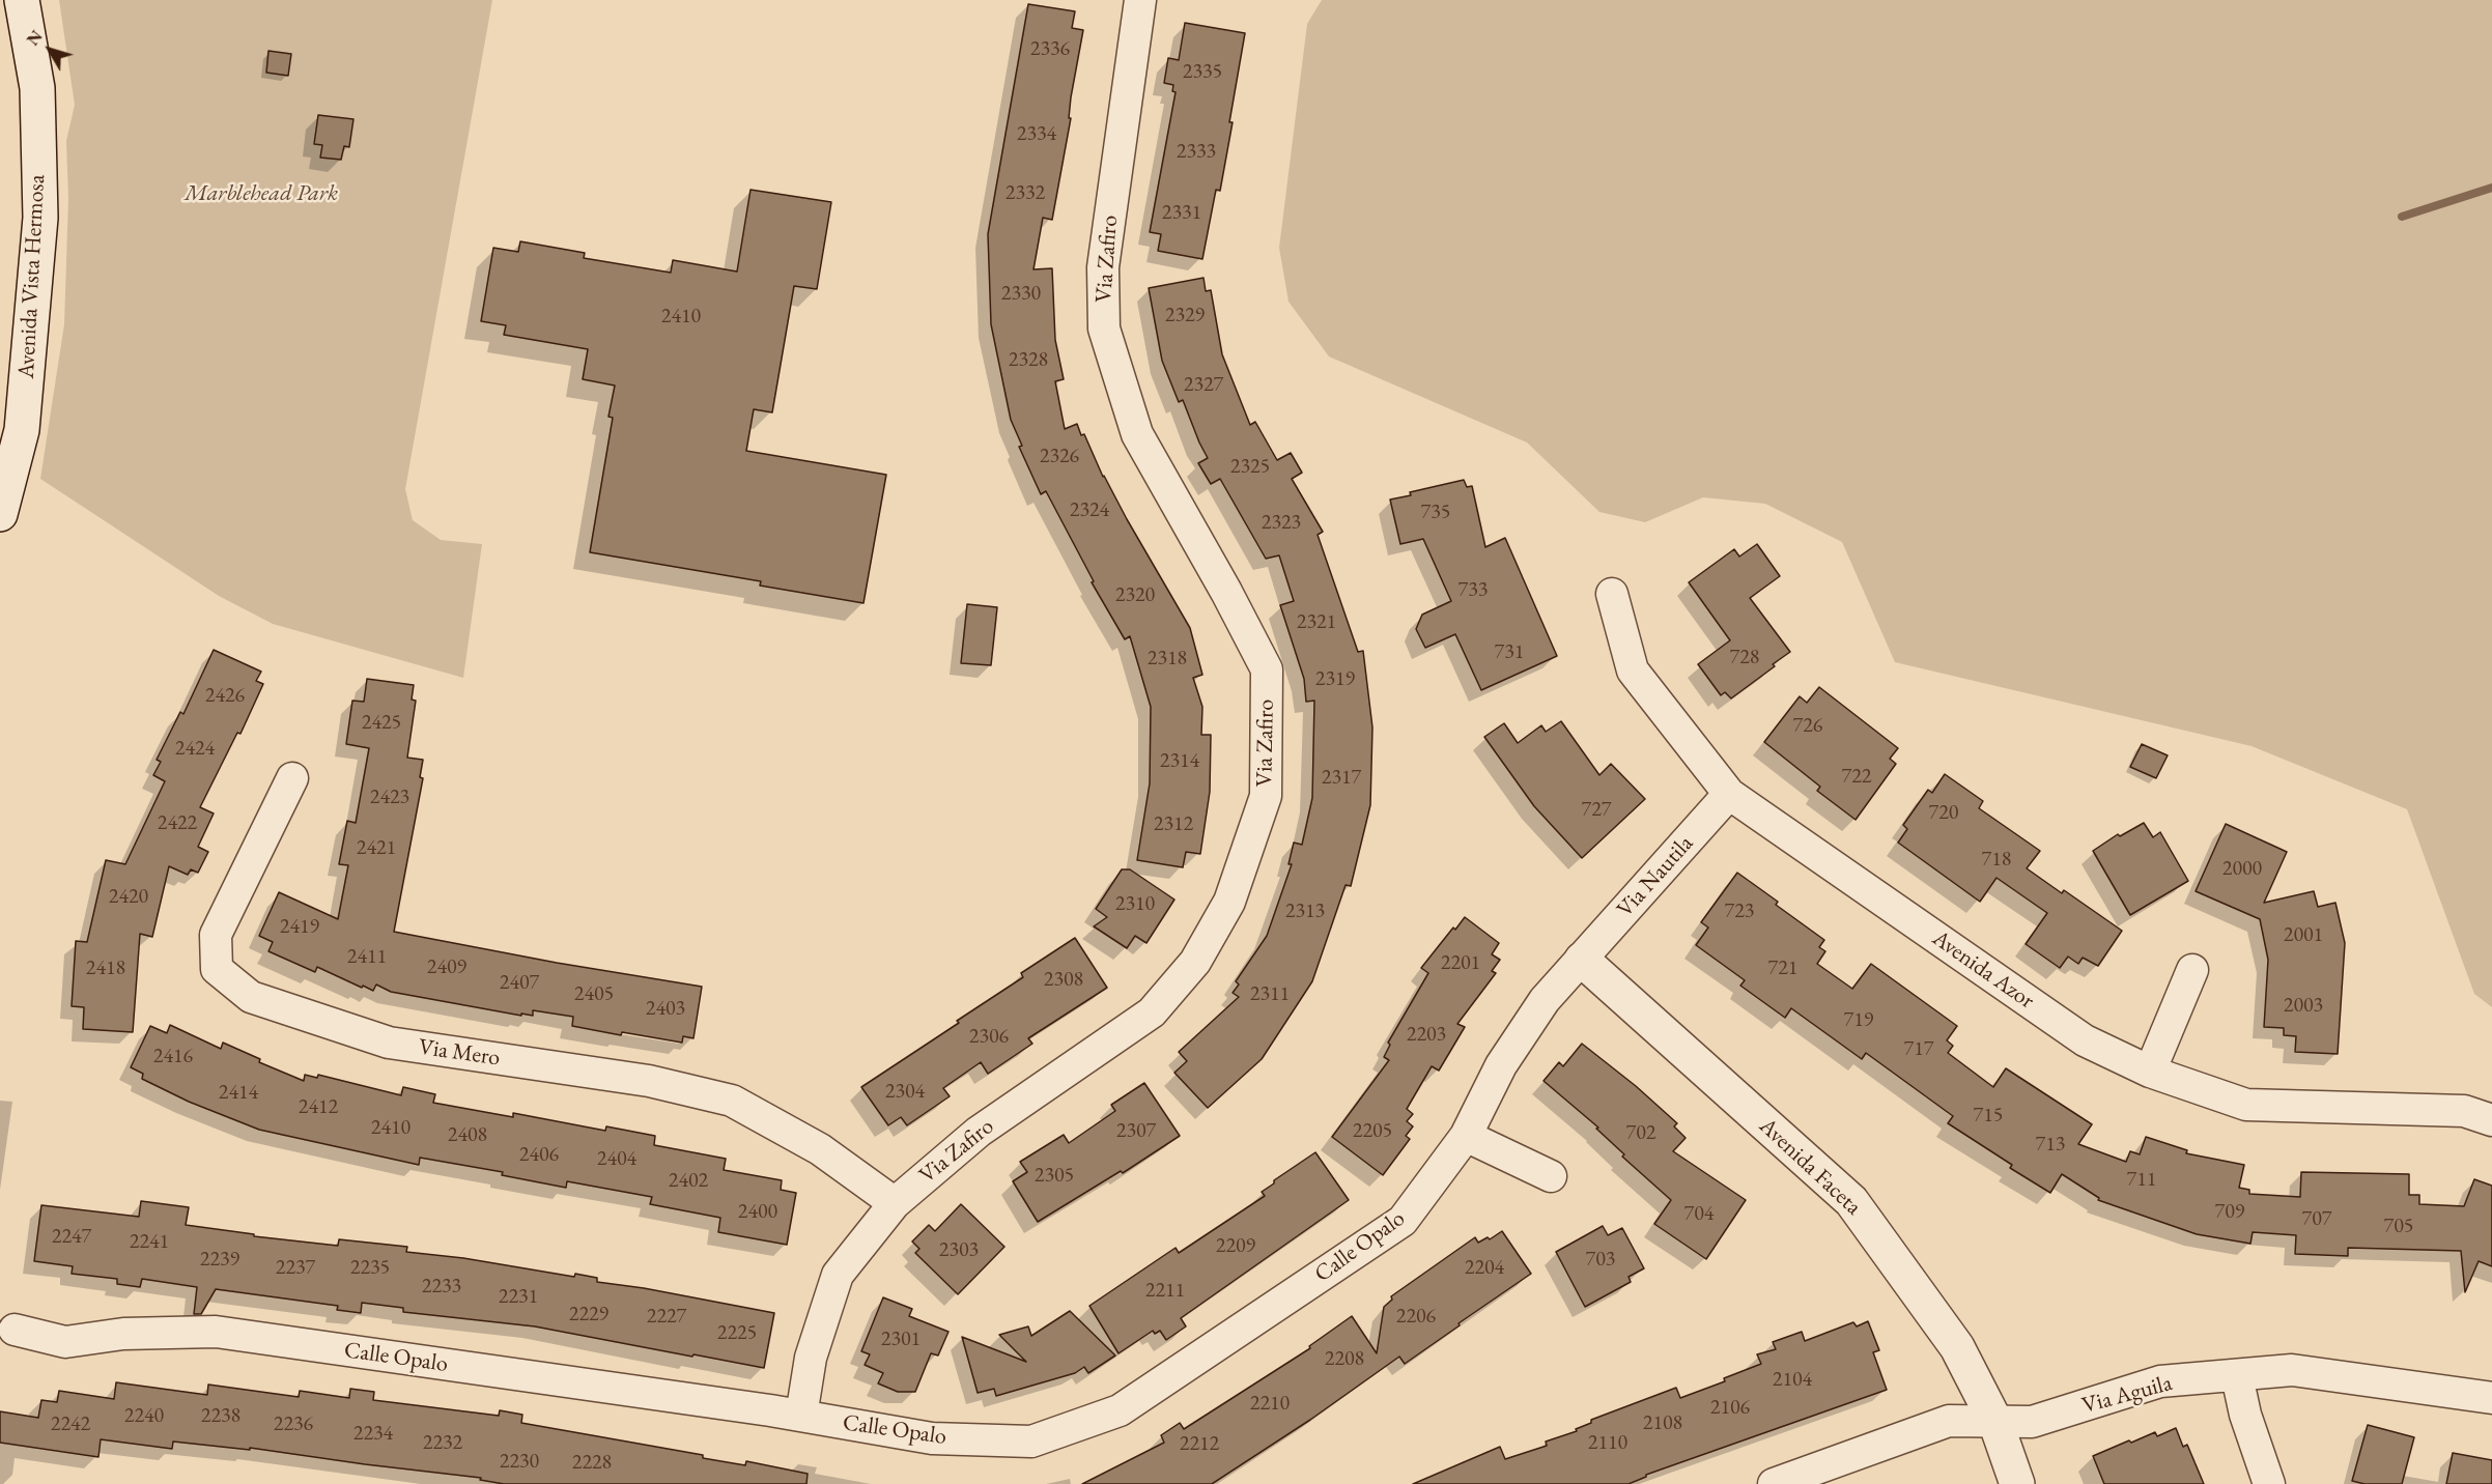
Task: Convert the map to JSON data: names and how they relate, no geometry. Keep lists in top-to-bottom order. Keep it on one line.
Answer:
{"streets":{"street":["Via Zafiro","Avenida Vista Hermosa","Via Nautila","Avenida Azor","Via Mero","Avenida Faceta","Calle Opalo","Via Aguila"]},"crossings":[["Via Zafiro","Via Mero"],["Via Zafiro","Calle Opalo"],["Via Nautila","Avenida Azor"],["Via Nautila","Avenida Faceta"],["Via Nautila","Calle Opalo"],["Avenida Faceta","Calle Opalo"],["Avenida Faceta","Via Aguila"]],"parks":["Marblehead Park"],"house_numbers":["2336","2335","2334","2333","2332","2331","2330","2329","2410","2328","2327","2326","2325","2324","735","2323","733","2320","2321","731","728","2318","2319","2426","2425","726","2424","2314","722","2317","2423","727","720","2422","2312","2421","718","2000","2420","2310","2313","723","2419","2001","2411","2201","2409","2418","721","2308","2407","2405","2311","2003","2403","719","2203","2306","717","2416","2304","2414","2412","715","2410","2307","2205","702","2408","713","2406","2404","2305","711","2402","2400","709","704","707","705","2247","2241","2209","2303","2239","703","2237","2235","2204","2233","2211","2231","2229","2227","2206","2225","2301","2208","2104","2210","2106","2240","2238","2108","2242","2236","2234","2232","2110","2212","2230","2228"],"north":"top left"}
